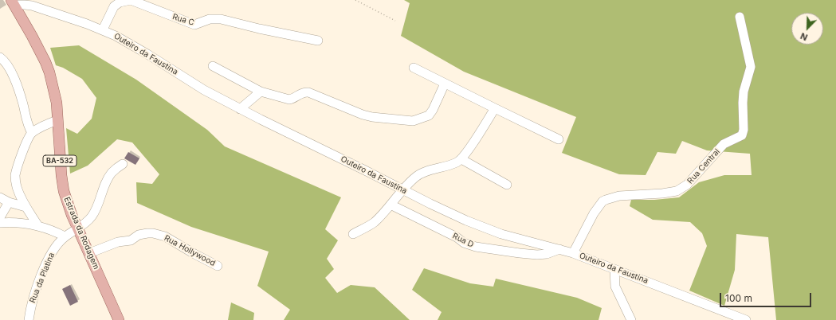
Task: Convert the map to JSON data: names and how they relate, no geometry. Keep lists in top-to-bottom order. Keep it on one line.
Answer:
{"streets":{"main road":["BA-532","Estrada da Rodagem"],"street":["Rua C","Outeiro da Faustina","Rua Central","Rua D","Rua Hollywood","Rua da Platina"]},"crossings":[["Rua C","Outeiro da Faustina"],["Outeiro da Faustina","Rua Central"],["Outeiro da Faustina","Estrada da Rodagem"],["Outeiro da Faustina","Rua D"],["Estrada da Rodagem","Rua Hollywood"],["Estrada da Rodagem","Rua da Platina"]],"scale_bar":"100 m","north":"bottom left"}
